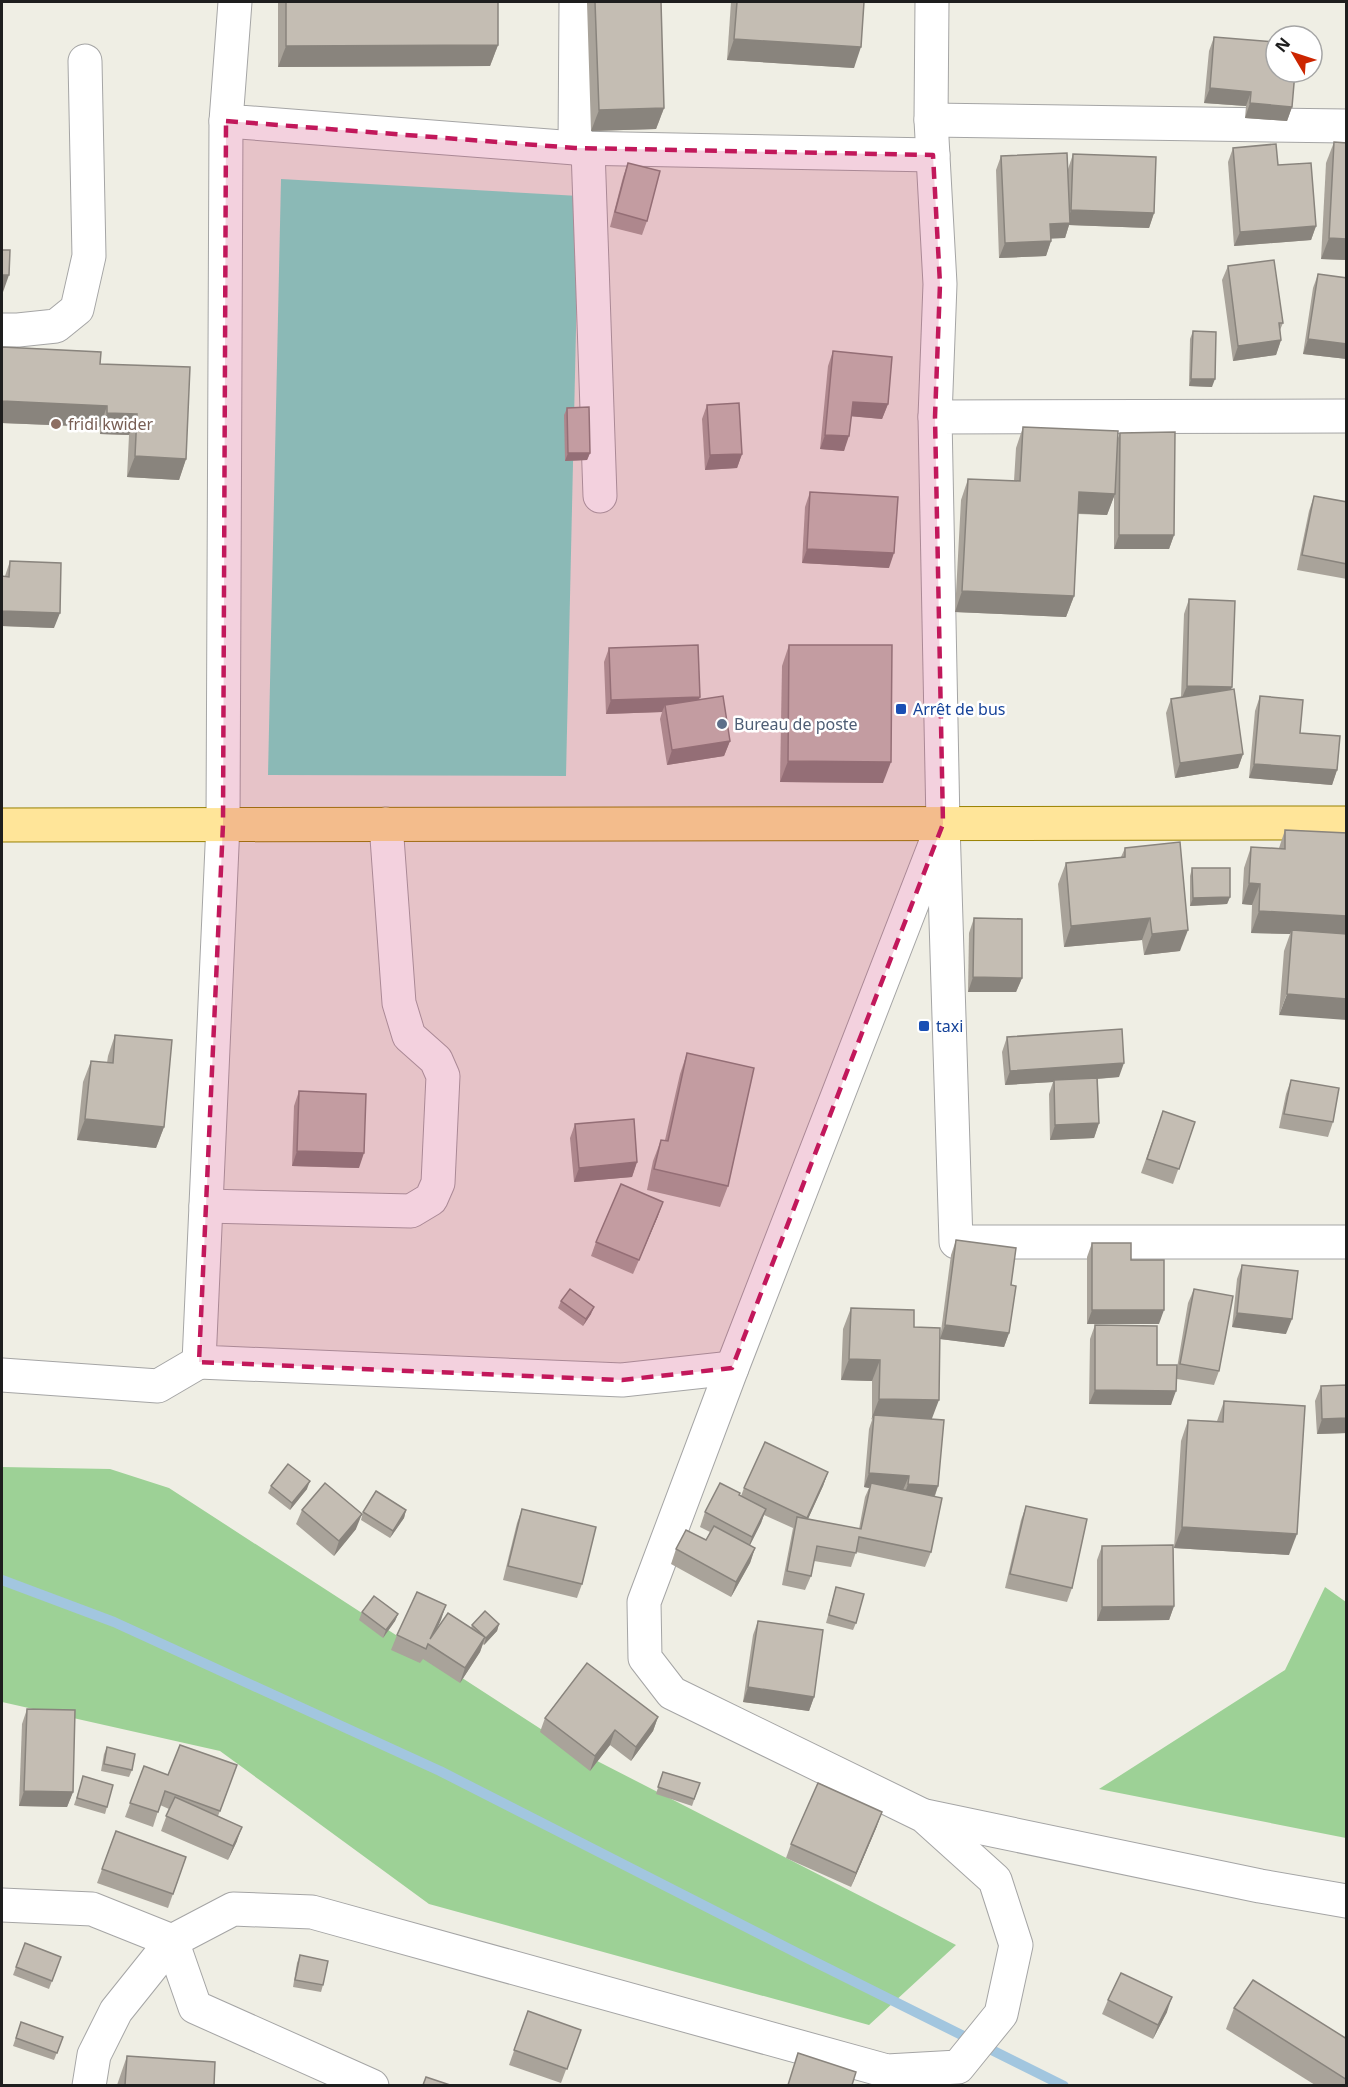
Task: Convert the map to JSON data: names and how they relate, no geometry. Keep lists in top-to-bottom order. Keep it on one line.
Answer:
{"places":{"other":["fridi kwider","Bureau de poste"],"transit":["Arrêt de bus","taxi"]},"north":"top left"}
